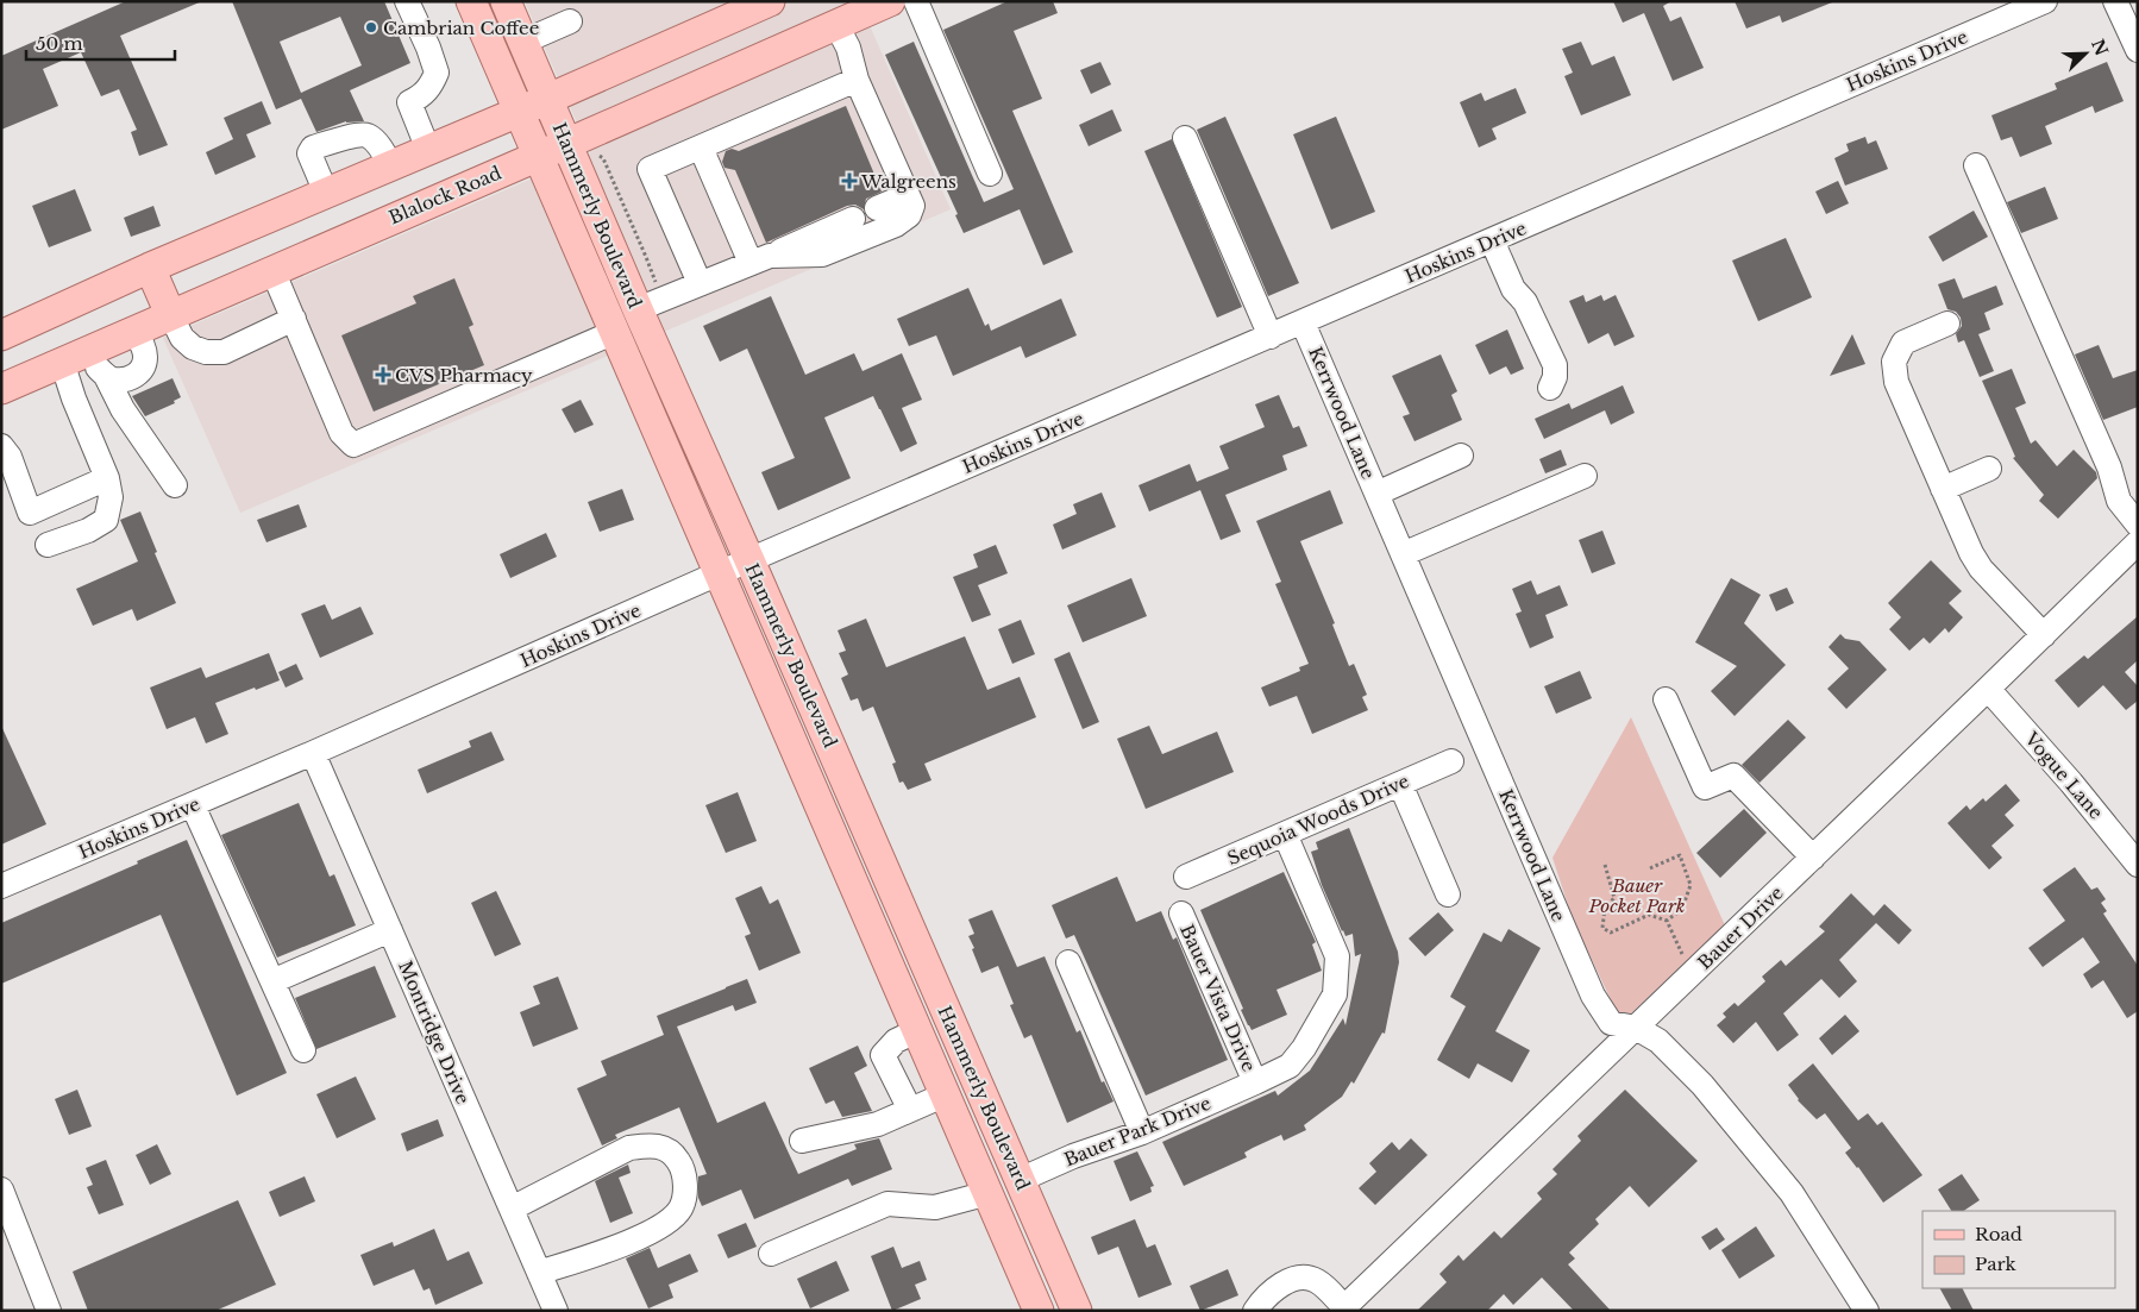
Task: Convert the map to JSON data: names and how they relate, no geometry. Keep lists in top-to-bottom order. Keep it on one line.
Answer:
{"streets":{"main road":["Blalock Road","Hammerly Boulevard"],"street":["Hoskins Drive","Kerrwood Lane","Vogue Lane","Sequoia Woods Drive","Bauer Drive","Bauer Vista Drive","Montridge Drive","Bauer Park Drive"]},"crossings":[["Hoskins Drive","Hammerly Boulevard"],["Hoskins Drive","Kerrwood Lane"],["Hoskins Drive","Montridge Drive"],["Blalock Road","Hammerly Boulevard"],["Hammerly Boulevard","Bauer Park Drive"],["Kerrwood Lane","Bauer Drive"],["Vogue Lane","Bauer Drive"],["Sequoia Woods Drive","Bauer Park Drive"],["Bauer Vista Drive","Bauer Park Drive"]],"parks":["Bauer Pocket Park"],"places":{"other":["Cambrian Coffee"],"health":["Walgreens","CVS Pharmacy"]},"legend":["Road","Park"],"scale_bar":"50 m","north":"top right"}
